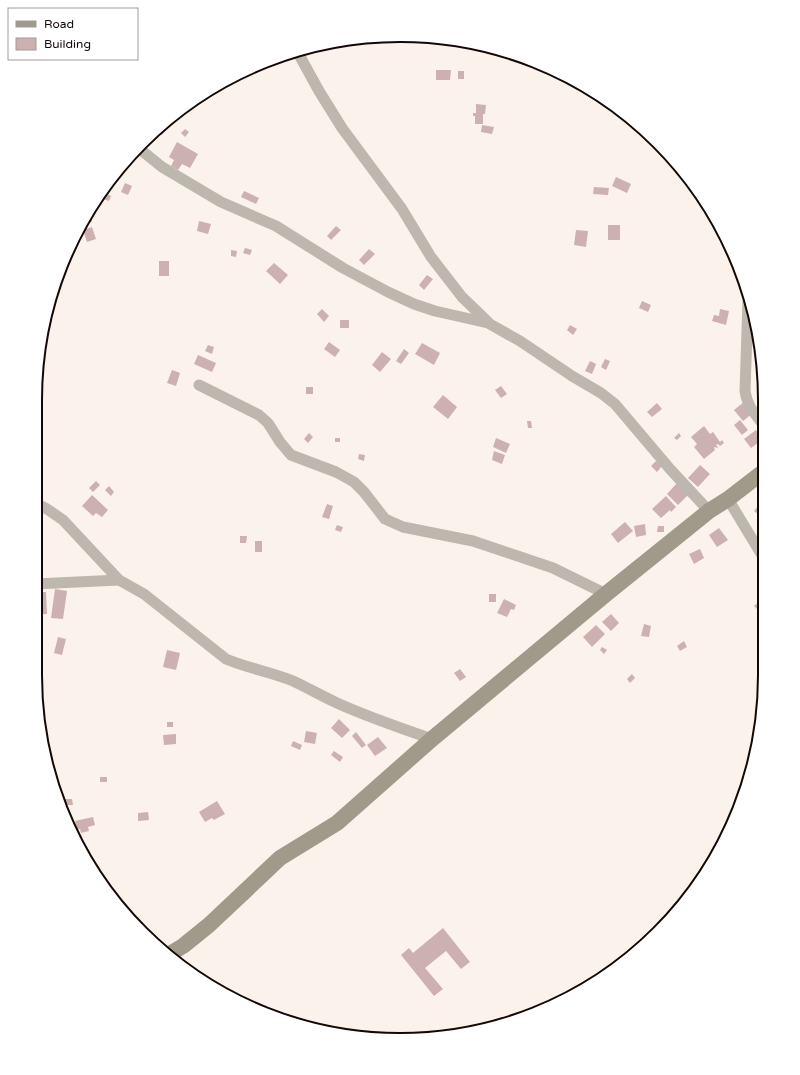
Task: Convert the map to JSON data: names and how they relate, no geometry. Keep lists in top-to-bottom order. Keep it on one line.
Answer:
{"legend":["Road","Building"]}
